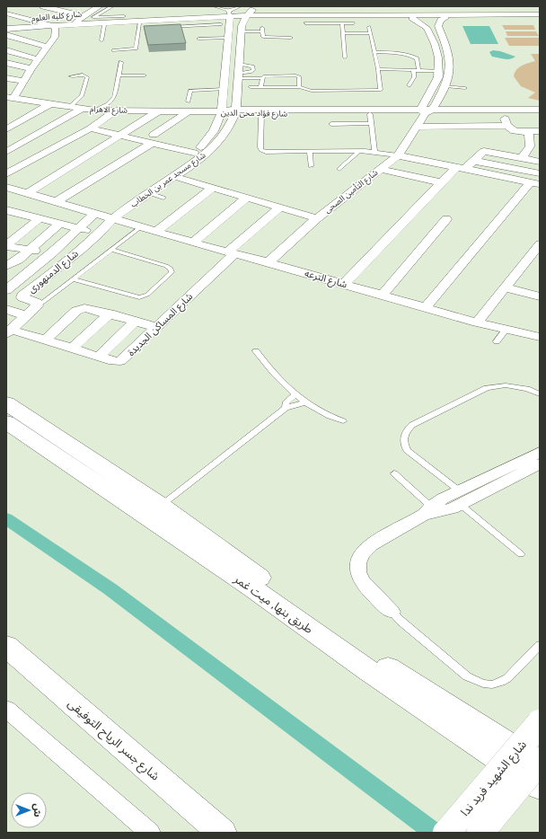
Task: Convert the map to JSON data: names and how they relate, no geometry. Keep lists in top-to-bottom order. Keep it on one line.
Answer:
{"streets":{"main road":["طريق بنها, ميت غمر","شارع جسر الرياح التوفيقى","شارع الشهيد فريد ندا"],"street":["شارع كليه العلوم","شارع الاهرام","شارع فؤاد محى الدين","شارع مسجد عمر بن الخطاب","شارع التأمين الصحى","شارع الدمنهورى","شارع الترعه","شارع المساكن الجديدة"]},"crossings":[["شارع كليه العلوم","شارع مسجد عمر بن الخطاب"],["شارع الاهرام","شارع فؤاد محى الدين"],["شارع فؤاد محى الدين","شارع مسجد عمر بن الخطاب"],["شارع فؤاد محى الدين","شارع التأمين الصحى"],["شارع مسجد عمر بن الخطاب","شارع الدمنهورى"],["شارع مسجد عمر بن الخطاب","شارع الترعه"],["شارع التأمين الصحى","شارع الترعه"],["شارع الدمنهورى","شارع الترعه"],["شارع الترعه","شارع المساكن الجديدة"]],"north":"right"}
